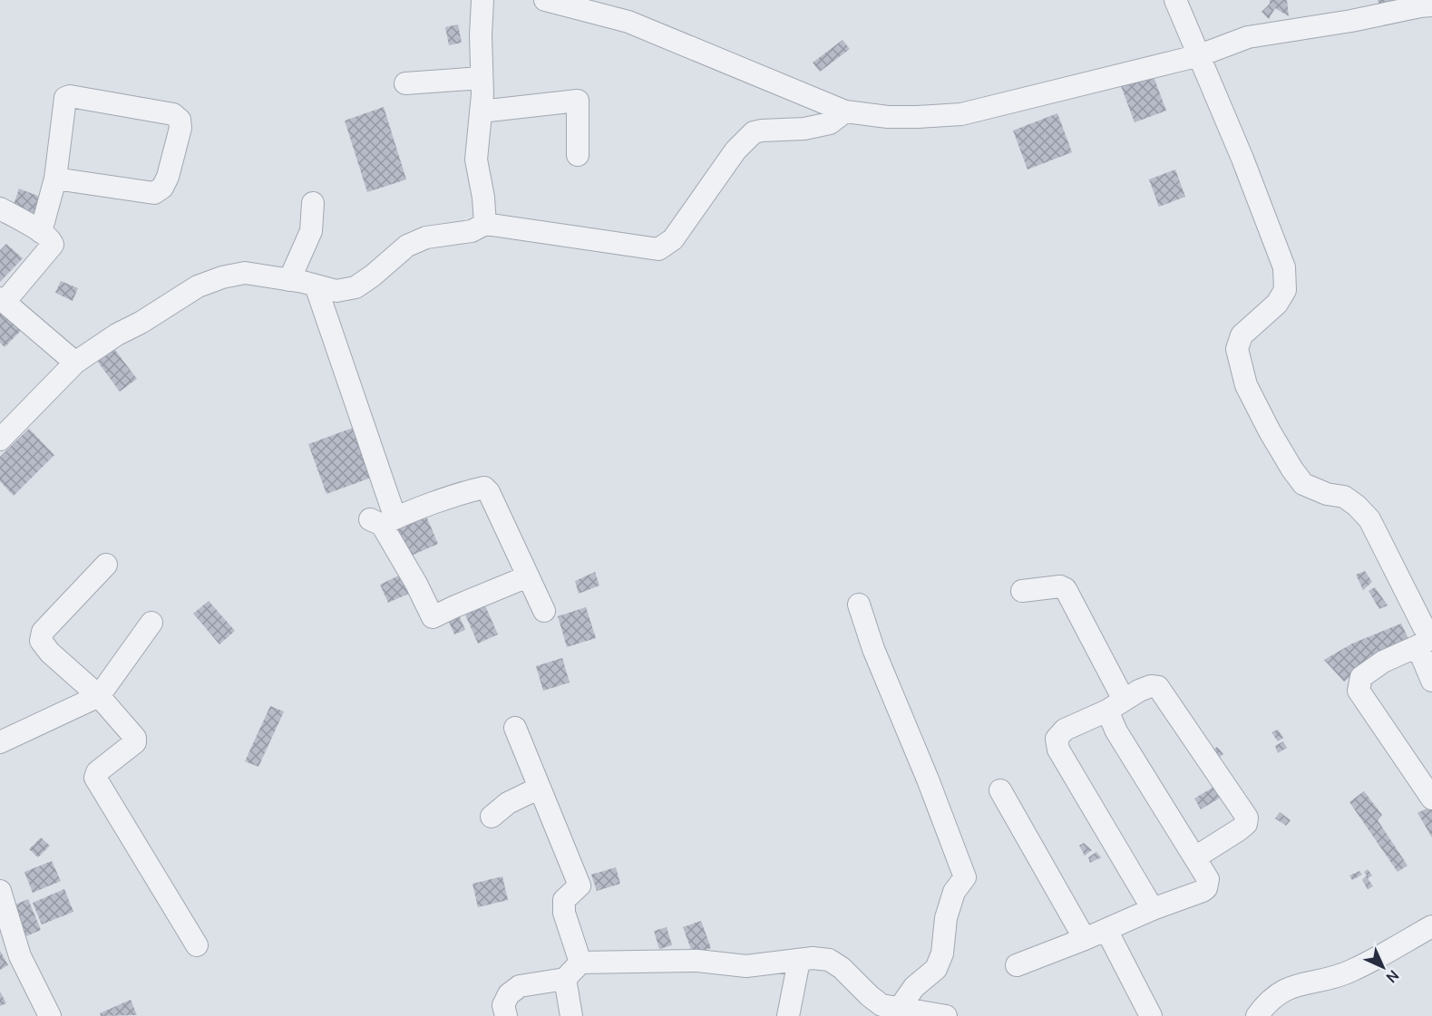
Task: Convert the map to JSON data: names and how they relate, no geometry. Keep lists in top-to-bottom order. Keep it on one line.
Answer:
{"north":"bottom right"}
